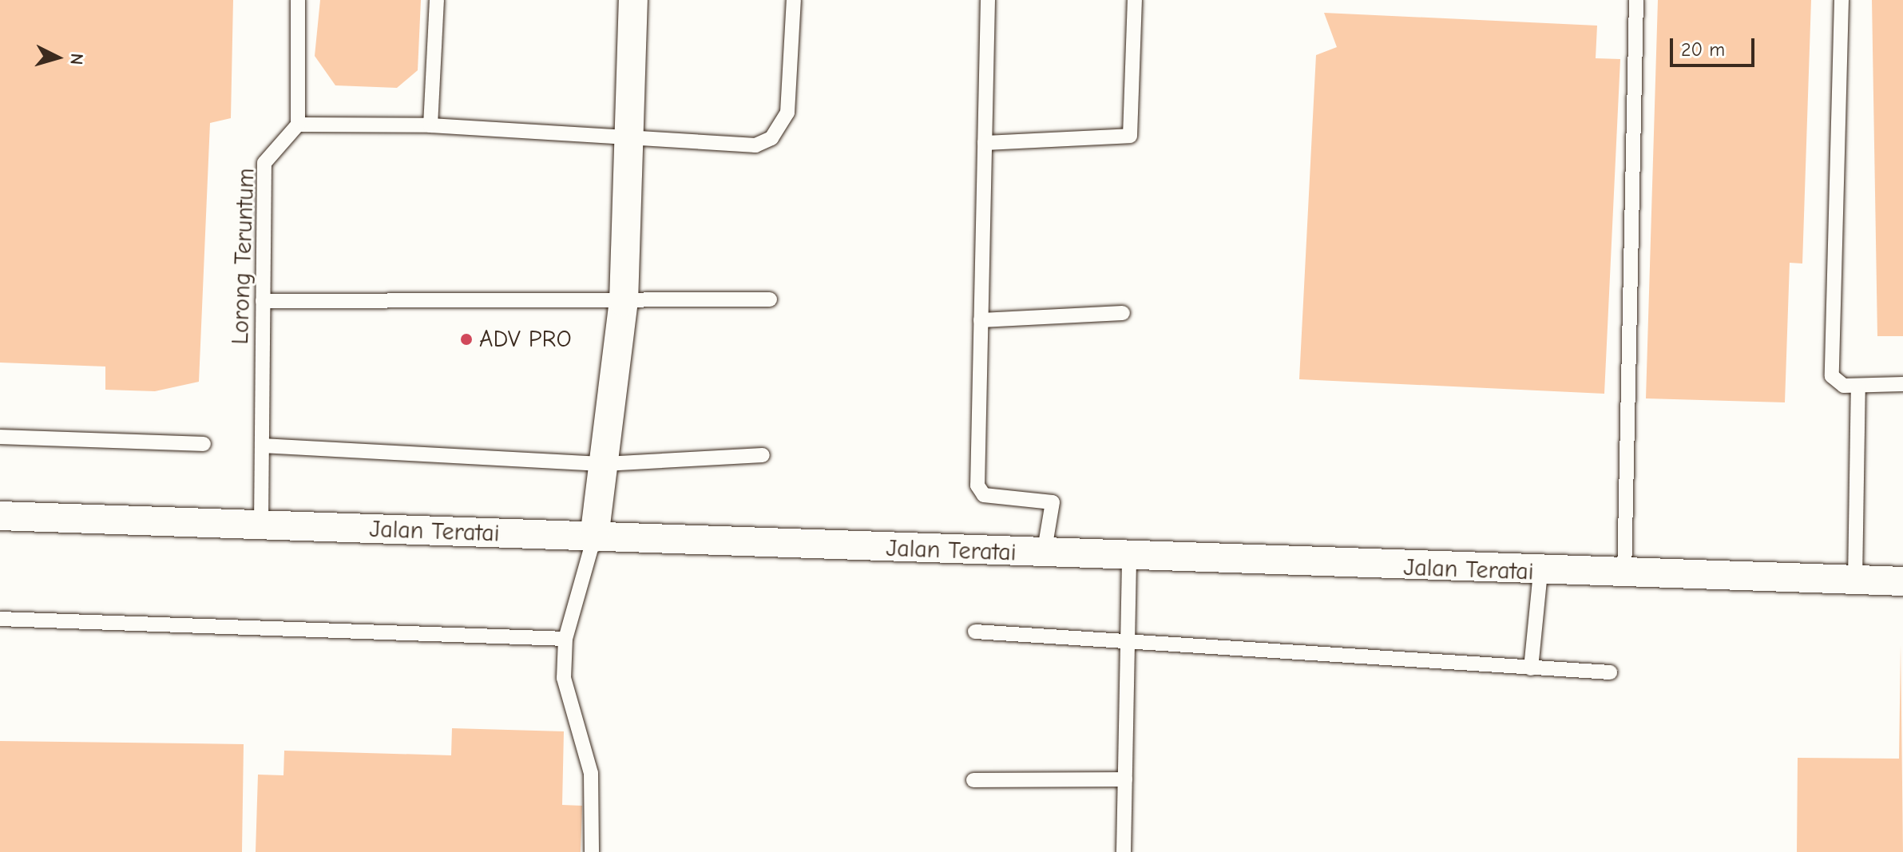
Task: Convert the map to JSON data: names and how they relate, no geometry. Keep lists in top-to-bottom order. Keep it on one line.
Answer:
{"streets":{"street":["Jalan Teratai"],"lane":["Lorong Teruntum"]},"crossings":[["Lorong Teruntum","Jalan Teratai"]],"places":["ADV PRO"],"scale_bar":"20 m","north":"right"}
